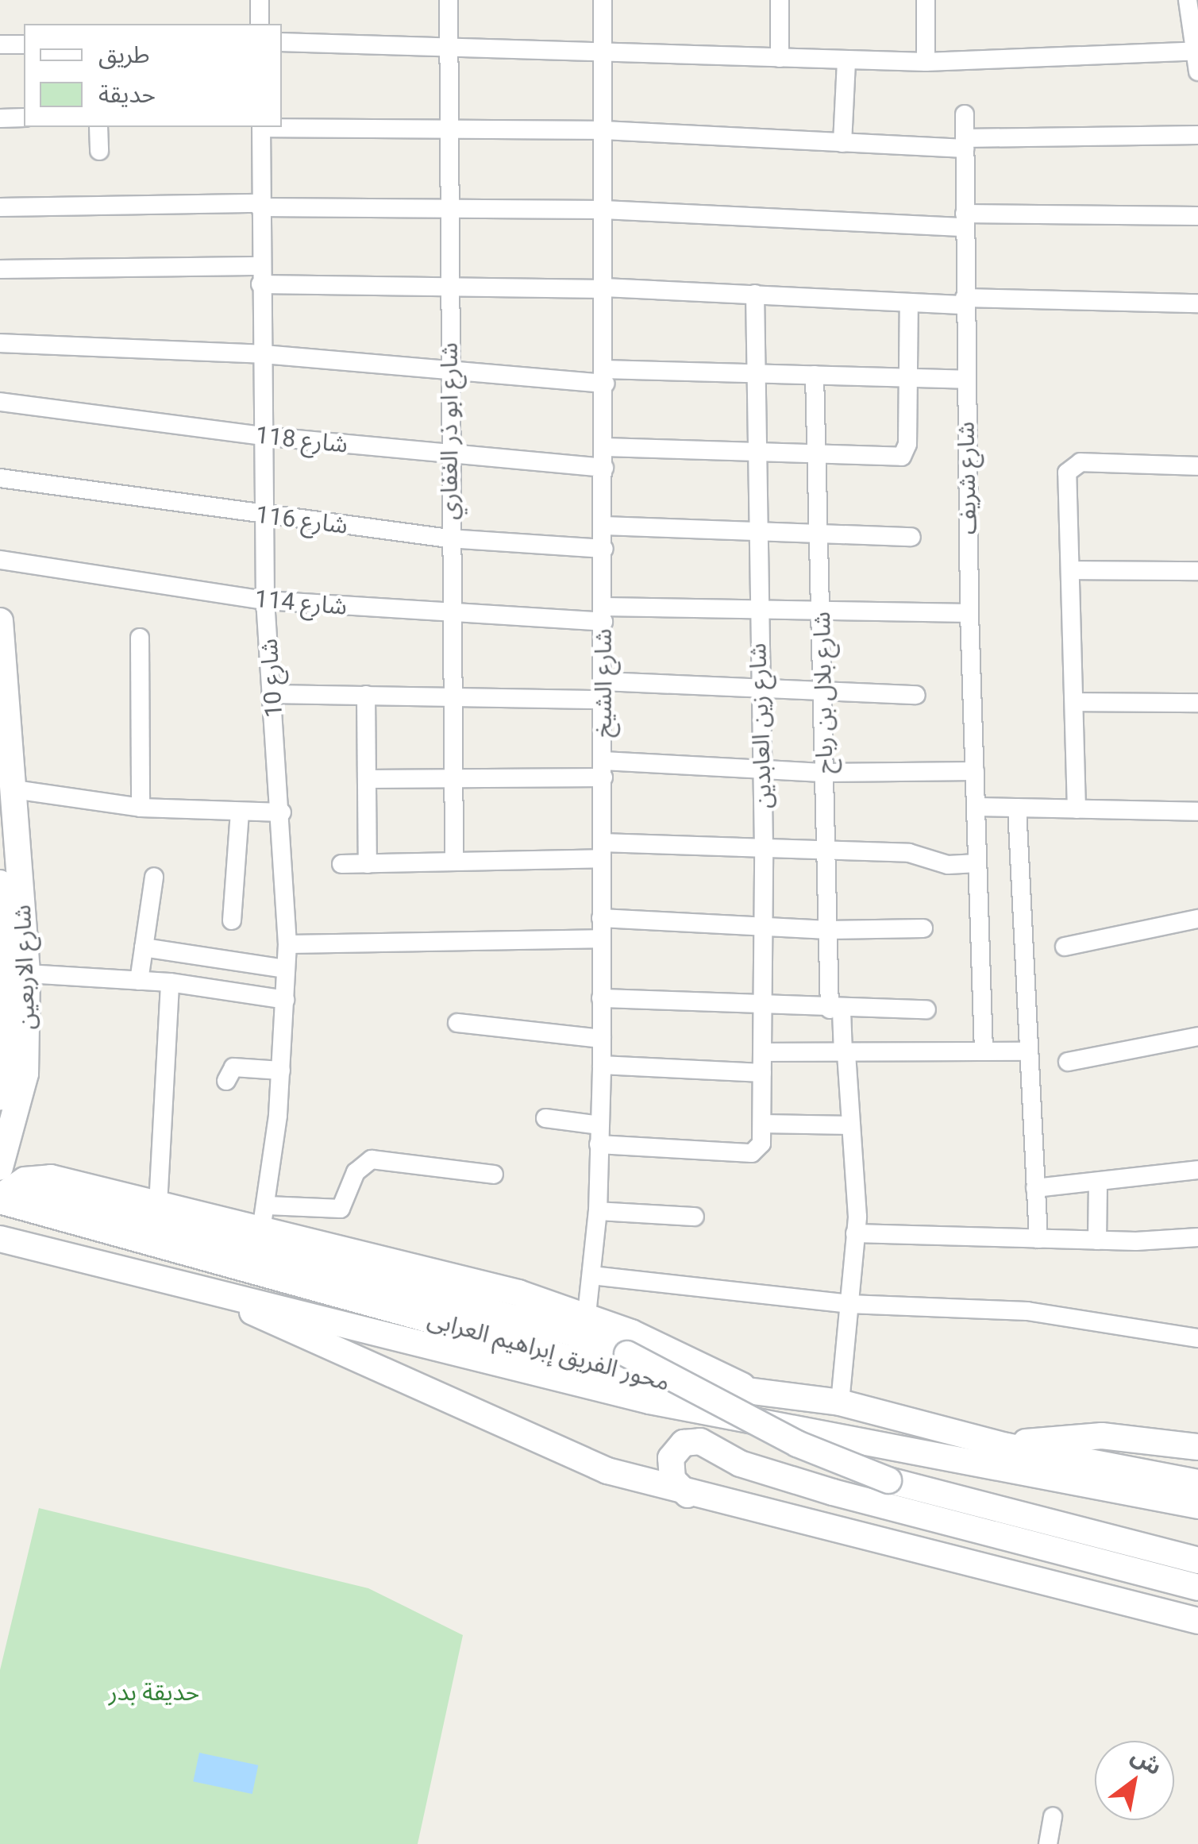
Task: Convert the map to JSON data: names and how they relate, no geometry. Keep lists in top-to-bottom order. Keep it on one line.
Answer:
{"streets":{"main road":["شارع الاربعين","محور الفريق إبراهيم العرابى"],"street":["شارع ابو ذر الغفاري","شارع 118","شارع شريف","شارع 116","شارع 114","شارع 10","شارع الشيخ","شارع بلال بن رباح","شارع زين العابدين"]},"crossings":[["شارع ابو ذر الغفاري","شارع 118"],["شارع ابو ذر الغفاري","شارع 116"],["شارع ابو ذر الغفاري","شارع 114"],["شارع 118","شارع 10"],["شارع 118","شارع الشيخ"],["شارع شريف","شارع 114"],["شارع 116","شارع 10"],["شارع 116","شارع الشيخ"],["شارع 114","شارع 10"],["شارع 114","شارع الشيخ"],["شارع 114","شارع بلال بن رباح"],["شارع 114","شارع زين العابدين"],["شارع الشيخ","شارع زين العابدين"],["شارع بلال بن رباح","محور الفريق إبراهيم العرابى"]],"parks":["حديقة بدر"],"legend":["طريق","حديقة"],"north":"top right"}
